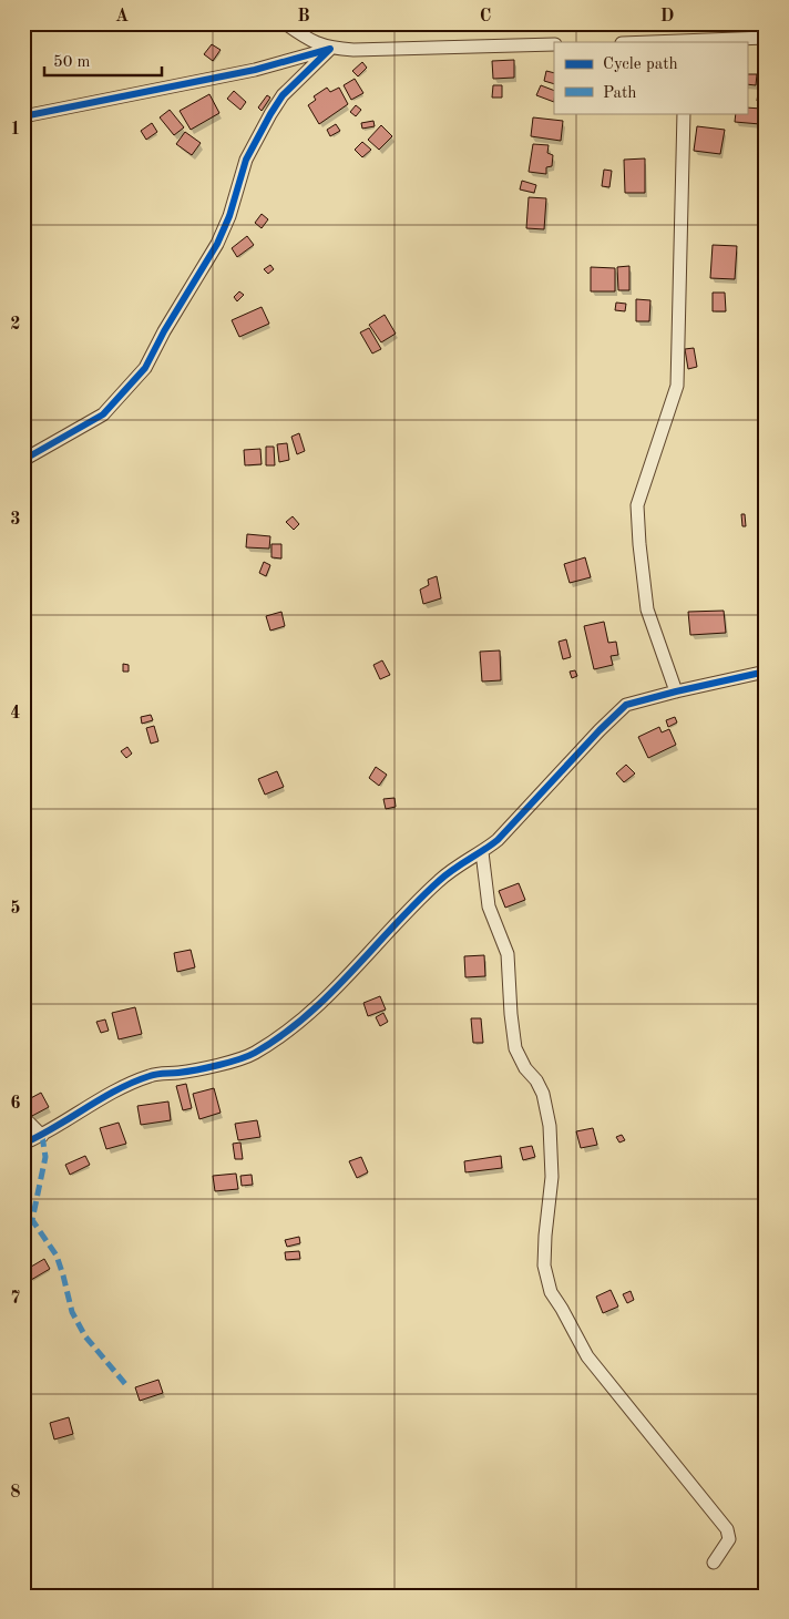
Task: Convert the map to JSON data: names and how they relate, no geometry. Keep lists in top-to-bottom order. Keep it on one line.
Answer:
{"legend":["Cycle path","Path"],"scale_bar":"50 m","grid":{"columns":["A","B","C","D"],"rows":["1","2","3","4","5","6","7","8"]}}
